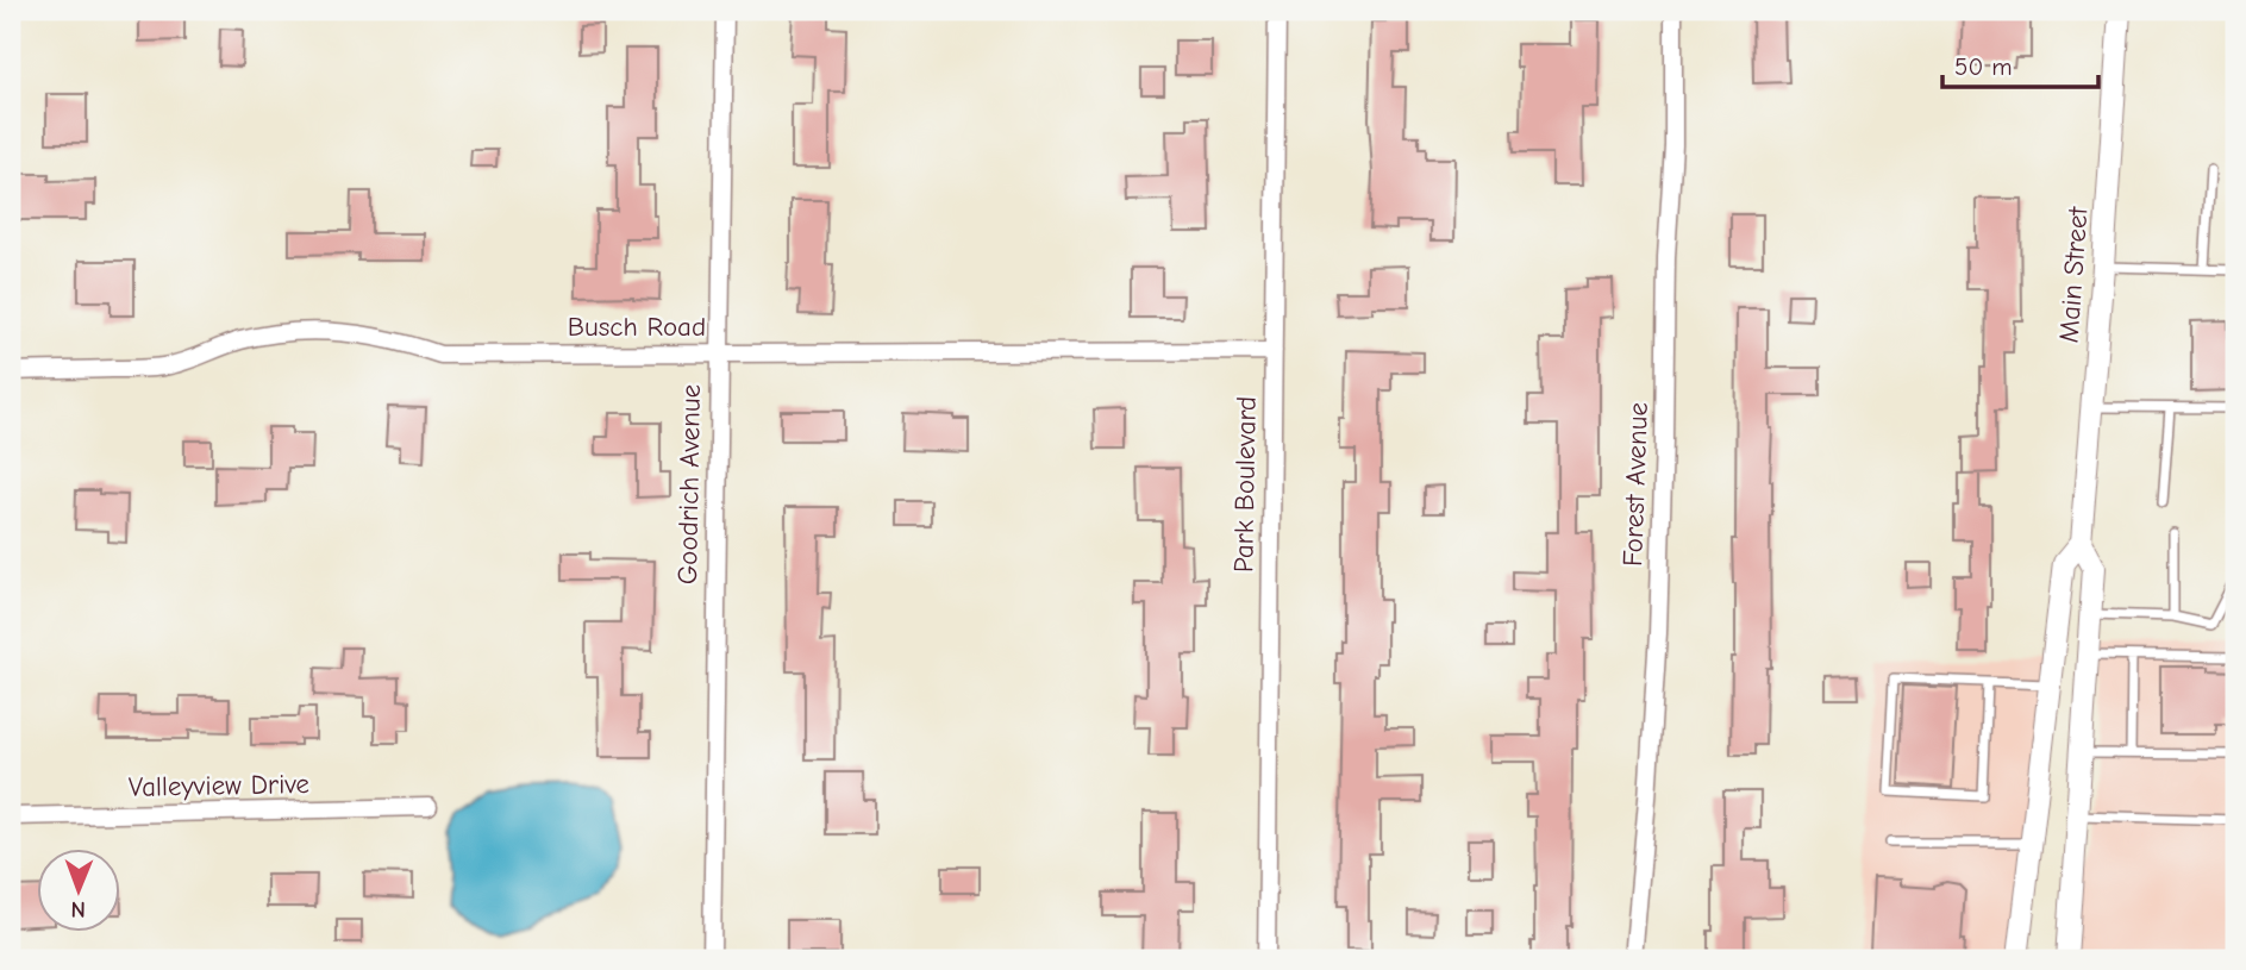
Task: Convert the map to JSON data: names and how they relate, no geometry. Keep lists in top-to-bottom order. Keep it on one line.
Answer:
{"streets":{"street":["Main Street","Busch Road","Goodrich Avenue","Park Boulevard","Forest Avenue","Valleyview Drive"]},"crossings":[["Busch Road","Goodrich Avenue"],["Busch Road","Park Boulevard"]],"scale_bar":"50 m","north":"bottom"}
